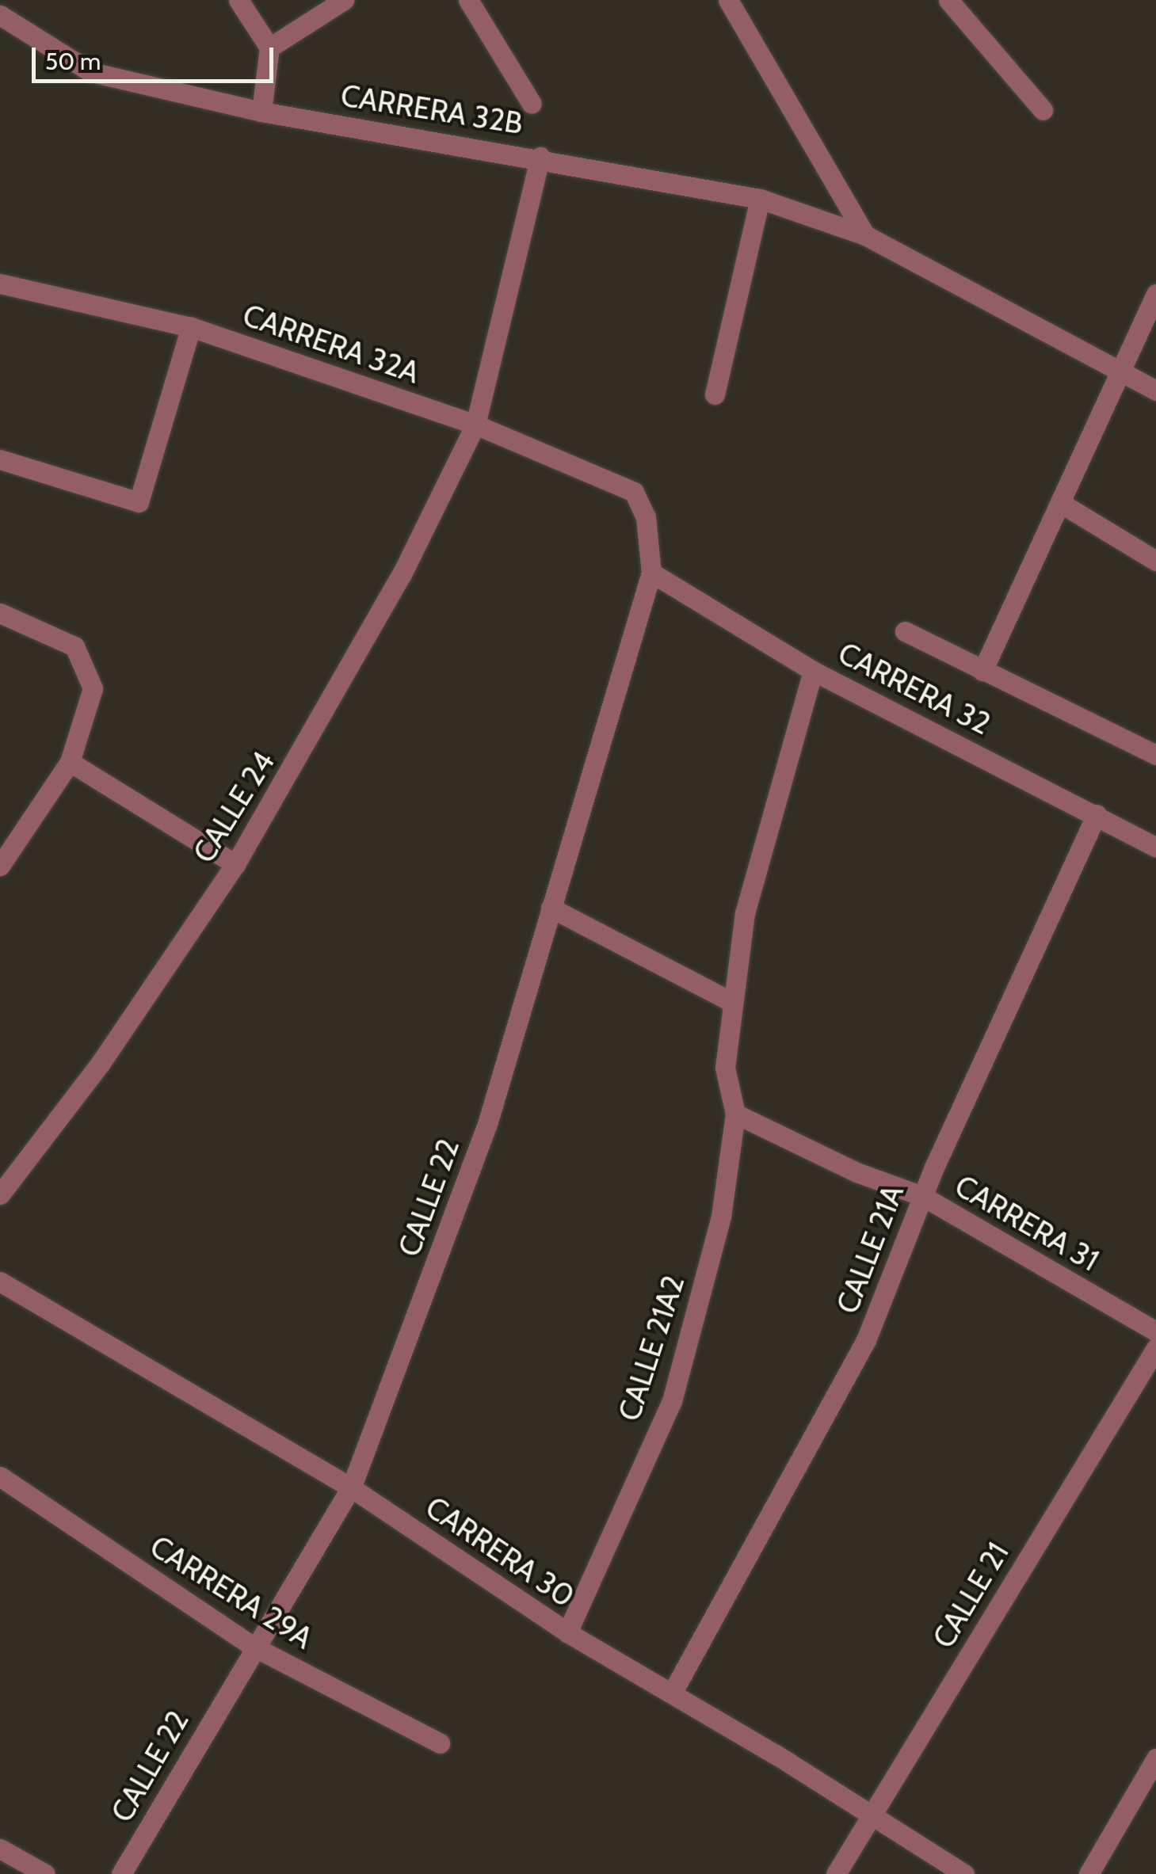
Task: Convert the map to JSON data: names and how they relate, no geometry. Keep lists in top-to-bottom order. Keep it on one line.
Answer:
{"streets":{"street":["CARRERA 32B","CARRERA 32A","CARRERA 32","CALLE 24","CALLE 22","CARRERA 31","CALLE 21A","CALLE 21A2","CARRERA 30","CARRERA 29A","CALLE 21"]},"crossings":[["CARRERA 32B","CALLE 24"],["CARRERA 32A","CALLE 24"],["CARRERA 32A","CALLE 22"],["CARRERA 32","CALLE 22"],["CARRERA 32","CALLE 21A"],["CALLE 22","CARRERA 30"],["CALLE 22","CARRERA 29A"],["CARRERA 31","CALLE 21A"],["CARRERA 31","CALLE 21A2"],["CALLE 21A","CARRERA 30"],["CALLE 21A2","CARRERA 30"],["CARRERA 30","CALLE 21"]],"scale_bar":"50 m"}
